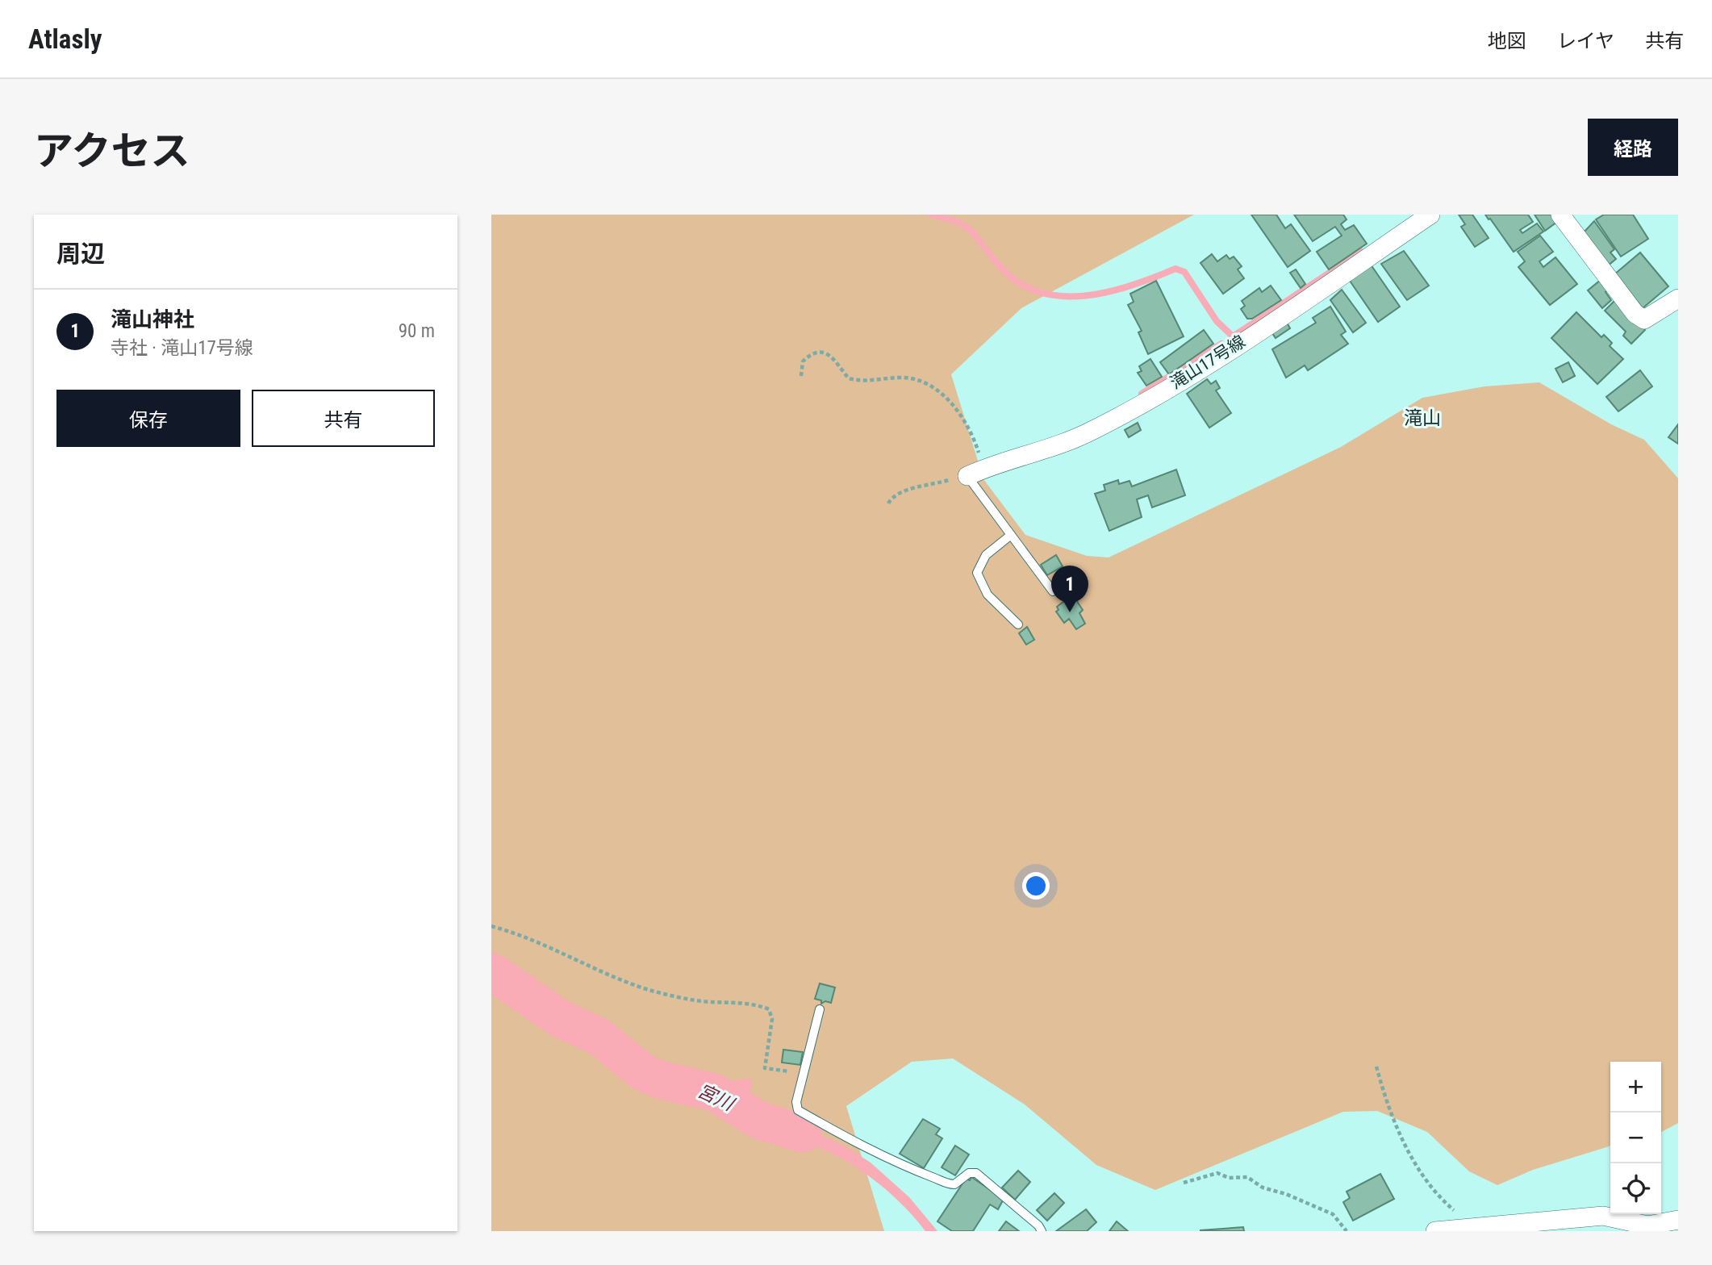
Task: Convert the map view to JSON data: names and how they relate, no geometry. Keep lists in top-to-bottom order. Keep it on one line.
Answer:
{"streets":{"street":["滝山17号線"]},"districts":["滝山"],"water":["宮川"],"page":{"header":"Atlasly","nav":["地図","レイヤ","共有"],"title":"アクセス","buttons":["経路",["保存","共有"]],"heading":"周辺","list":[{"mark":"1","name":"滝山神社","note":"寺社 · 滝山17号線","value":"90 m"}],"pins":"1","map_buttons":["+","−"]}}
